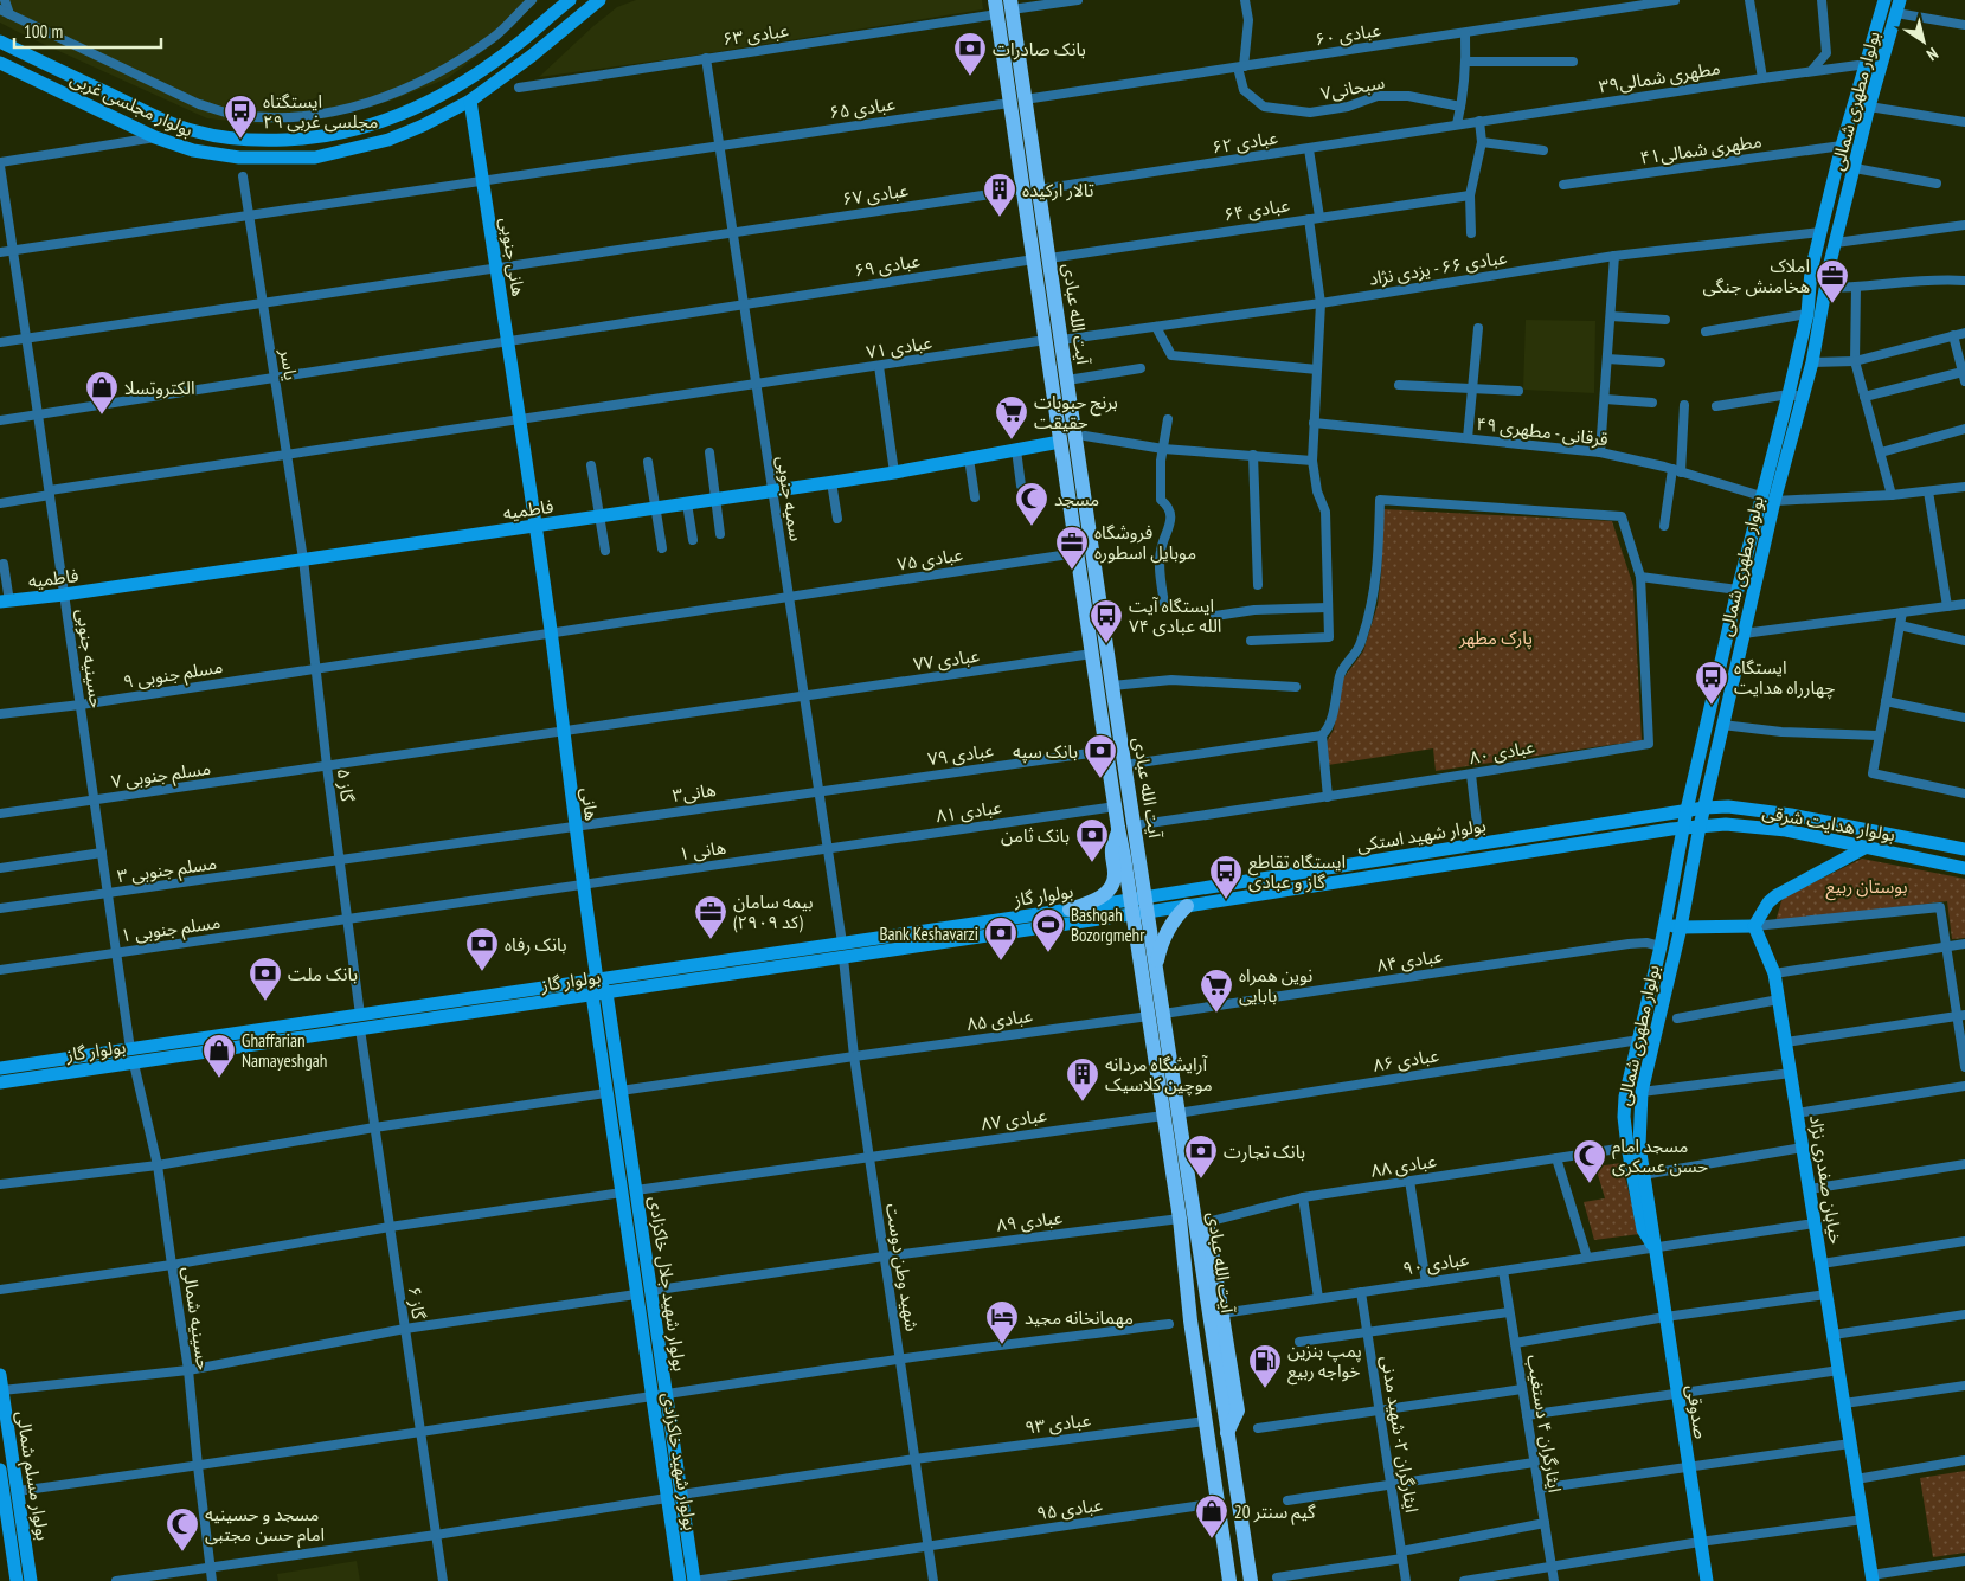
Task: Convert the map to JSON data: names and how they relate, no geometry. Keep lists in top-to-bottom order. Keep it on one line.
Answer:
{"streets":{"main road":["بولوار مطهری شمالی","بولوار مجلسی غربی","هانی جنوبی","آیت الله عبادی","فاطمیه","هانی","بولوار هدایت شرقی","بولوار شهید استکی","بولوار گاز","خیابان صفدری نژاد","بولوار شهید جلال خاکزادی","صدوقی","بولوار شهید خاکزادی","بولوار مسلم شمالی"],"street":["عبادی ۶۳","عبادی ۶۰","مطهری شمالی۳۹","سبحانی۷","عبادی ۶۵","عبادی ۶۲","مطهری شمالی۴۱","عبادی ۶۷","عبادی ۶۴","عبادی ۶۹","عبادی ۶۶ - یزدی نژاد","عبادی ۷۱","یاسر","قرقانی - مطهری ۴۹","سمیه جنوبی","عبادی ۷۵","حسینیه جنوبی","عبادی ۷۷","مسلم جنوبی ۹","عبادی ۸۰","عبادی ۷۹","مسلم جنوبی ۷","گاز ۵","هانی۳","عبادی ۸۱","هانی ۱","مسلم جنوبی ۳","۱ مسلم جنوبی","عبادی ۸۴","عبادی ۸۵","عبادی ۸۶","عبادی ۸۷","عبادی ۸۸","عبادی ۸۹","عبادی ۹۰","شهید وطن دوست","گاز ۶","حسینیه شمالی","عبادی ۹۳","ایثارگران ۴ دستغیب","ایثارگران ۲- شهید مدنی","عبادی ۹۵"]},"crossings":[["عبادی ۶۳","آیت الله عبادی"],["عبادی ۶۳","سمیه جنوبی"],["عبادی ۶۰","سبحانی۷"],["عبادی ۶۰","عبادی ۶۵"],["عبادی ۶۰","آیت الله عبادی"],["مطهری شمالی۳۹","بولوار مطهری شمالی"],["مطهری شمالی۳۹","عبادی ۶۲"],["بولوار مطهری شمالی","مطهری شمالی۴۱"],["بولوار مطهری شمالی","عبادی ۶۶ - یزدی نژاد"],["بولوار مطهری شمالی","قرقانی - مطهری ۴۹"],["بولوار مطهری شمالی","بولوار هدایت شرقی"],["بولوار مطهری شمالی","بولوار شهید استکی"],["بولوار مطهری شمالی","عبادی ۸۴"],["بولوار مطهری شمالی","عبادی ۸۶"],["بولوار مطهری شمالی","عبادی ۸۸"],["بولوار مطهری شمالی","عبادی ۹۰"],["بولوار مطهری شمالی","صدوقی"],["بولوار مجلسی غربی","هانی جنوبی"],["عبادی ۶۵","هانی جنوبی"],["عبادی ۶۵","آیت الله عبادی"],["عبادی ۶۵","یاسر"],["عبادی ۶۵","سمیه جنوبی"],["عبادی ۶۵","حسینیه جنوبی"],["عبادی ۶۲","آیت الله عبادی"],["عبادی ۶۷","هانی جنوبی"],["عبادی ۶۷","آیت الله عبادی"],["عبادی ۶۷","یاسر"],["عبادی ۶۷","سمیه جنوبی"],["عبادی ۶۷","حسینیه جنوبی"],["عبادی ۶۴","آیت الله عبادی"],["هانی جنوبی","عبادی ۶۹"],["هانی جنوبی","عبادی ۷۱"],["هانی جنوبی","فاطمیه"],["هانی جنوبی","هانی"],["عبادی ۶۹","آیت الله عبادی"],["عبادی ۶۹","یاسر"],["عبادی ۶۹","سمیه جنوبی"],["عبادی ۶۹","حسینیه جنوبی"],["عبادی ۶۶ - یزدی نژاد","آیت الله عبادی"],["آیت الله عبادی","عبادی ۷۱"],["آیت الله عبادی","فاطمیه"],["آیت الله عبادی","عبادی ۷۵"],["آیت الله عبادی","عبادی ۷۷"],["آیت الله عبادی","عبادی ۸۰"],["آیت الله عبادی","عبادی ۷۹"],["آیت الله عبادی","عبادی ۸۱"],["آیت الله عبادی","بولوار شهید استکی"],["آیت الله عبادی","بولوار گاز"],["آیت الله عبادی","عبادی ۸۴"],["آیت الله عبادی","عبادی ۸۵"],["آیت الله عبادی","عبادی ۸۶"],["آیت الله عبادی","عبادی ۸۷"],["آیت الله عبادی","عبادی ۸۹"],["آیت الله عبادی","عبادی ۹۰"],["آیت الله عبادی","عبادی ۹۳"],["آیت الله عبادی","عبادی ۹۵"],["عبادی ۷۱","یاسر"],["عبادی ۷۱","سمیه جنوبی"],["عبادی ۷۱","حسینیه جنوبی"],["یاسر","فاطمیه"],["یاسر","گاز ۵"],["سمیه جنوبی","فاطمیه"],["سمیه جنوبی","عبادی ۷۵"],["سمیه جنوبی","عبادی ۷۷"],["سمیه جنوبی","عبادی ۷۹"],["سمیه جنوبی","هانی۳"],["سمیه جنوبی","عبادی ۸۱"],["سمیه جنوبی","هانی ۱"],["سمیه جنوبی","بولوار گاز"],["فاطمیه","حسینیه جنوبی"],["فاطمیه","گاز ۵"],["فاطمیه","هانی"],["عبادی ۷۵","مسلم جنوبی ۹"],["عبادی ۷۵","هانی"],["حسینیه جنوبی","مسلم جنوبی ۹"],["حسینیه جنوبی","مسلم جنوبی ۷"],["حسینیه جنوبی","مسلم جنوبی ۳"],["حسینیه جنوبی","بولوار گاز"],["حسینیه جنوبی","۱ مسلم جنوبی"],["حسینیه جنوبی","حسینیه شمالی"],["عبادی ۷۷","مسلم جنوبی ۷"],["عبادی ۷۷","هانی"],["مسلم جنوبی ۹","گاز ۵"],["مسلم جنوبی ۹","هانی"],["عبادی ۷۹","هانی۳"],["مسلم جنوبی ۷","گاز ۵"],["مسلم جنوبی ۷","هانی"],["گاز ۵","هانی۳"],["گاز ۵","هانی ۱"],["گاز ۵","مسلم جنوبی ۳"],["گاز ۵","بولوار گاز"],["گاز ۵","۱ مسلم جنوبی"],["هانی۳","هانی"],["هانی۳","مسلم جنوبی ۳"],["هانی","هانی ۱"],["هانی","بولوار گاز"],["عبادی ۸۱","هانی ۱"],["بولوار هدایت شرقی","بولوار شهید استکی"],["بولوار شهید استکی","بولوار گاز"],["هانی ۱","۱ مسلم جنوبی"],["بولوار گاز","شهید وطن دوست"],["بولوار گاز","بولوار شهید جلال خاکزادی"],["بولوار گاز","گاز ۶"],["بولوار گاز","حسینیه شمالی"],["بولوار گاز","بولوار شهید خاکزادی"],["عبادی ۸۴","عبادی ۸۵"],["عبادی ۸۵","شهید وطن دوست"],["عبادی ۸۵","بولوار شهید جلال خاکزادی"],["عبادی ۸۶","عبادی ۸۷"],["عبادی ۸۷","شهید وطن دوست"],["عبادی ۸۷","بولوار شهید جلال خاکزادی"],["خیابان صفدری نژاد","عبادی ۹۰"],["عبادی ۸۹","شهید وطن دوست"],["عبادی ۸۹","بولوار شهید جلال خاکزادی"],["عبادی ۹۰","صدوقی"],["عبادی ۹۰","ایثارگران ۴ دستغیب"],["عبادی ۹۰","ایثارگران ۲- شهید مدنی"],["شهید وطن دوست","عبادی ۹۳"],["شهید وطن دوست","عبادی ۹۵"],["بولوار شهید جلال خاکزادی","عبادی ۹۳"],["بولوار شهید جلال خاکزادی","عبادی ۹۵"]],"parks":["پارک مطهر","بوستان ربیع"],"places":{"bank":["بانک صادرات","بانک سپه","بانک ثامن","Bank Keshavarzi","بانک رفاه","بانک ملت","بانک تجارت"],"bus stop":["ایستگتاه مجلسی غربی ۲۹","ایستگاه آیت الله عبادی ۷۴","ایستگاه چهارراه هدایت","ایستگاه تقاطع گاز و عبادی"],"building":["تالار ارکیده","آرایشگاه مردانه موچین کلاسیک"],"office":["املاک هخامنش جنگی","فروشگاه موبایل اسطوره","بیمه سامان (کد ۲۹۰۹)"],"shop":["الکتروتسلا","Ghaffarian Namayeshgah","گیم سنتر 20"],"supermarket":["برنج حبوبات حقیقت","نوین همراه بابایی"],"mosque":["مسجد","مسجد امام حسن عسکری","مسجد و حسینیه امام حسن مجتبی"],"sports":["Bashgah Bozorgmehr"],"hotel":["مهمانخانه مجید"],"fuel station":["پمپ بنزین خواجه ربیع"]},"scale_bar":"100 m","north":"bottom right"}
